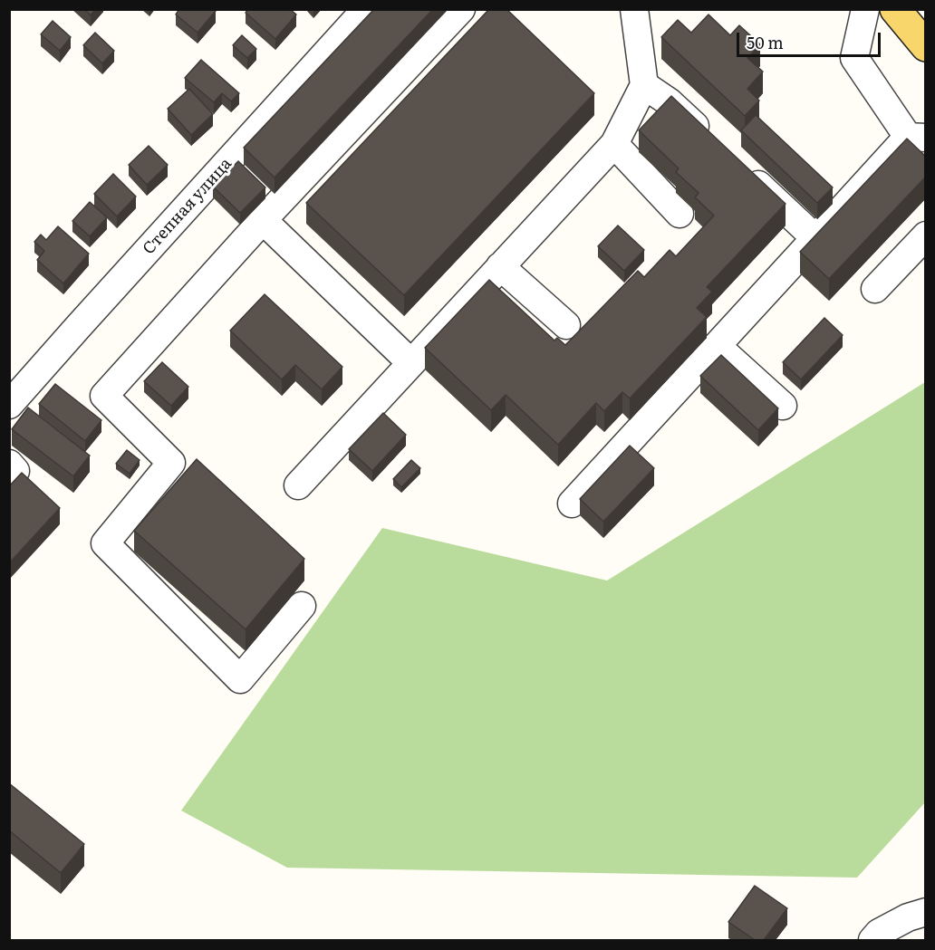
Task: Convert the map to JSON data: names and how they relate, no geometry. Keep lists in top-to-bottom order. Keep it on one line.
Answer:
{"streets":{"street":["Степная улица"]},"scale_bar":"50 m"}
